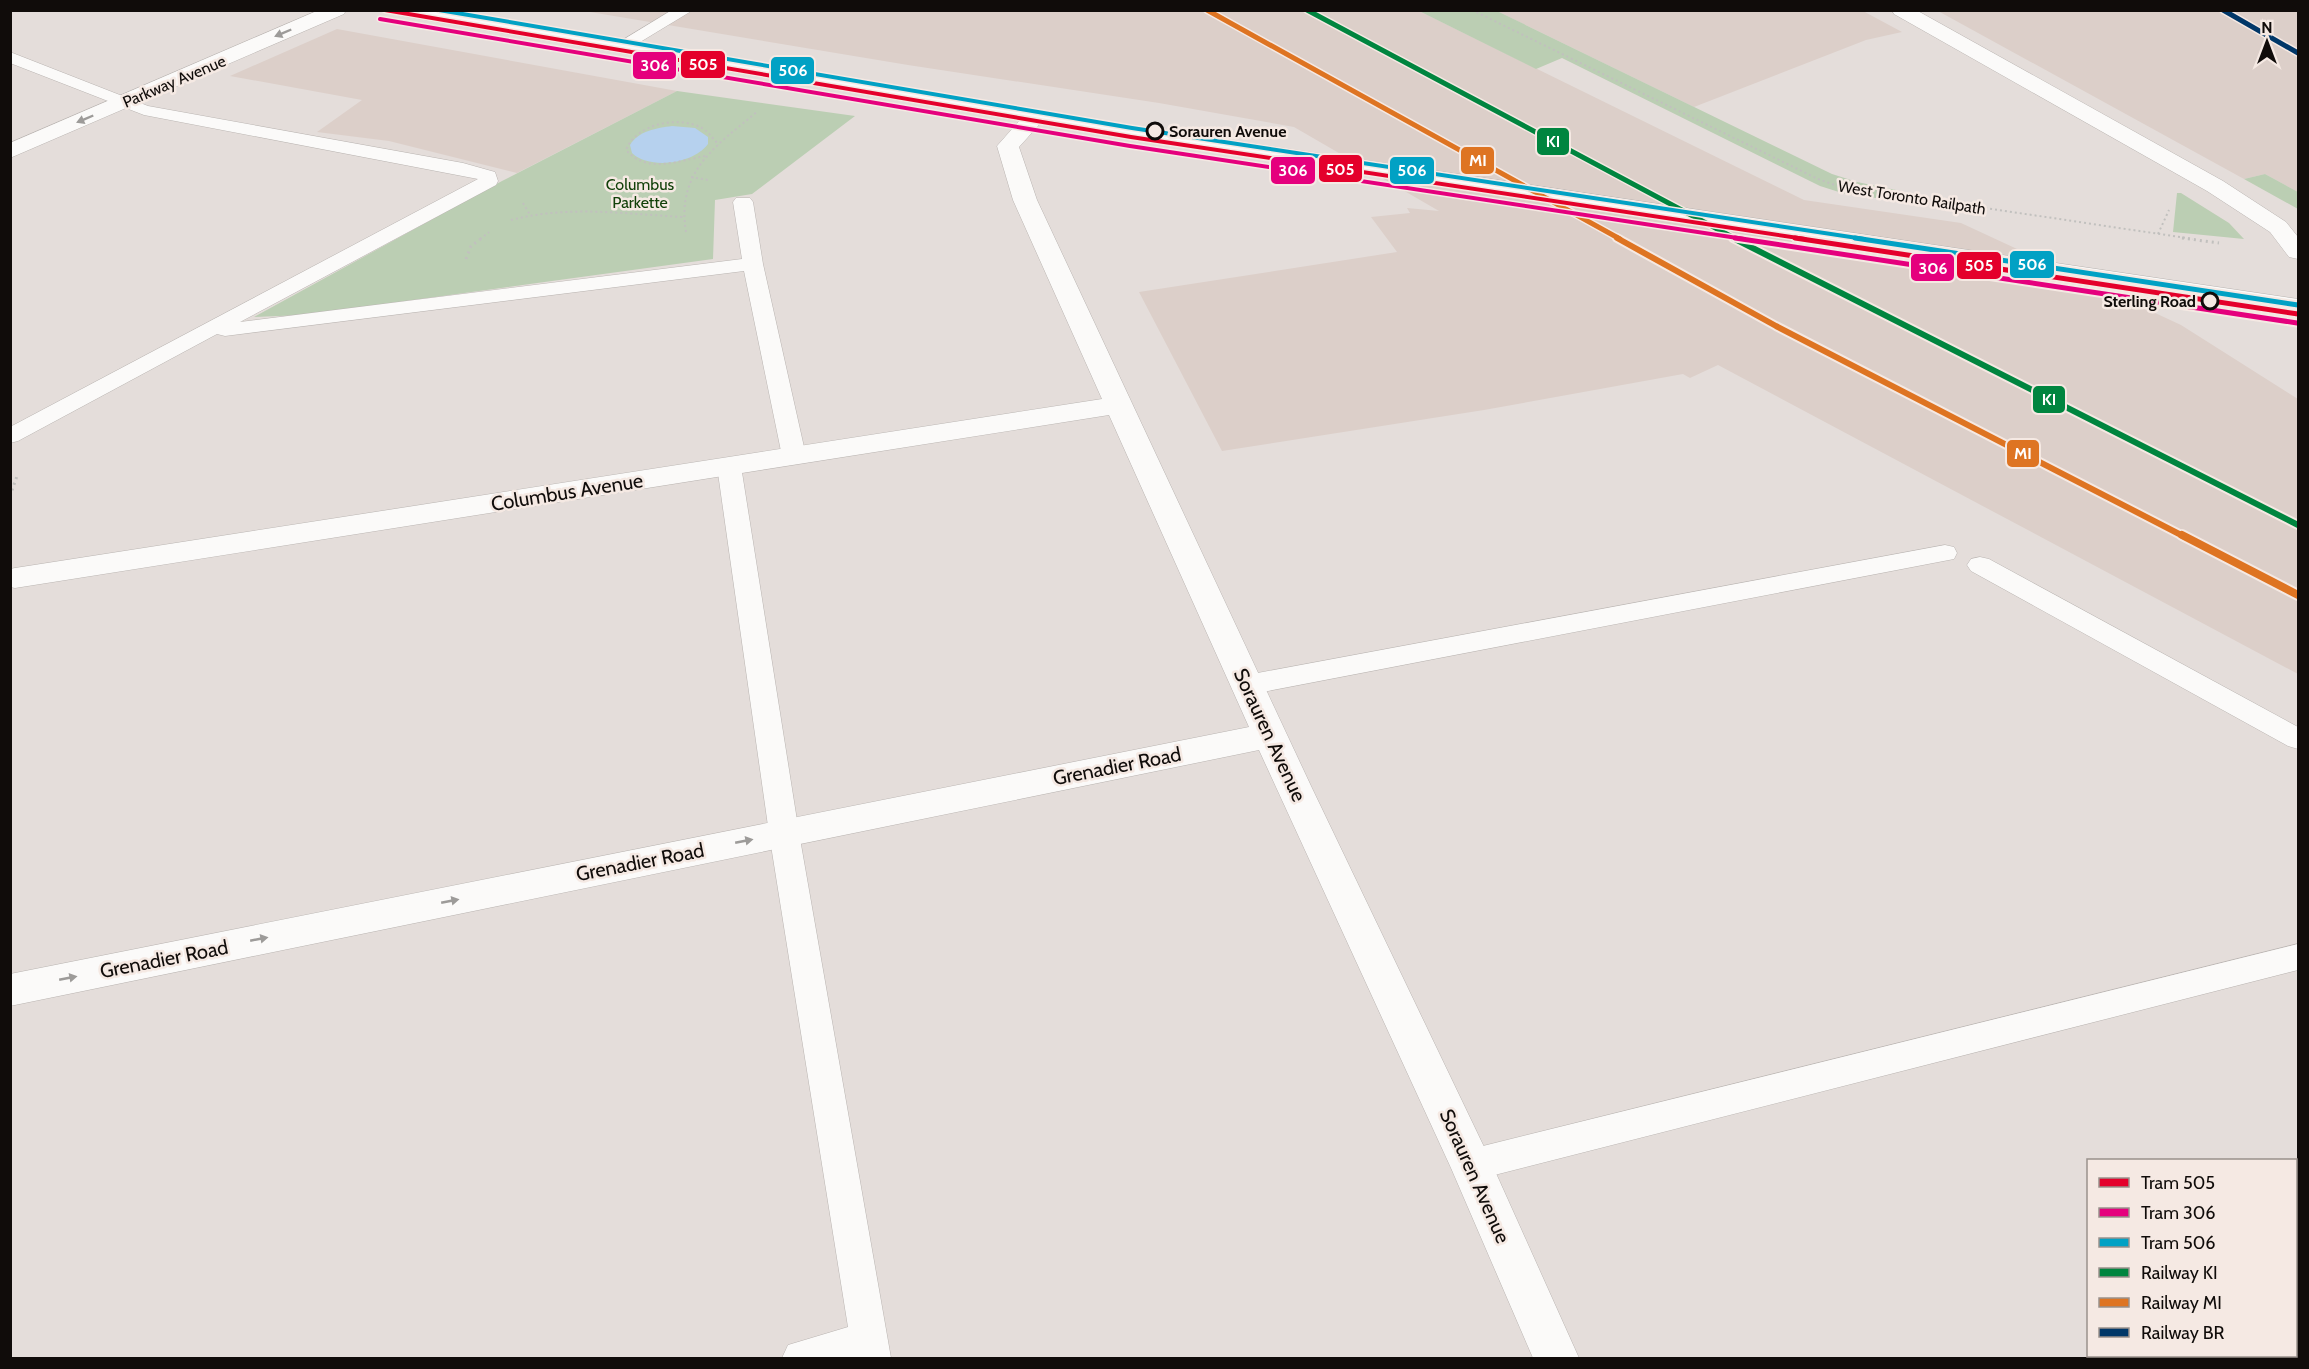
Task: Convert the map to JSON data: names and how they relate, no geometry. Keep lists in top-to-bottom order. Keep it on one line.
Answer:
{"streets":{"street":["Parkway Avenue","Columbus Avenue","Sorauren Avenue","Grenadier Road"],"path":["West Toronto Railpath"]},"crossings":[["Columbus Avenue","Sorauren Avenue"],["Sorauren Avenue","Grenadier Road"]],"one_way":["Parkway Avenue","Grenadier Road"],"parks":["Columbus Parkette"],"places":["Sorauren Avenue","Sterling Road"],"lines":["tram line 505","tram line 506","rail line KI","rail line MI","rail line BR","tram line 306"],"legend":["Tram 505","Tram 306","Tram 506","Railway KI","Railway MI","Railway BR"],"north":"top"}
